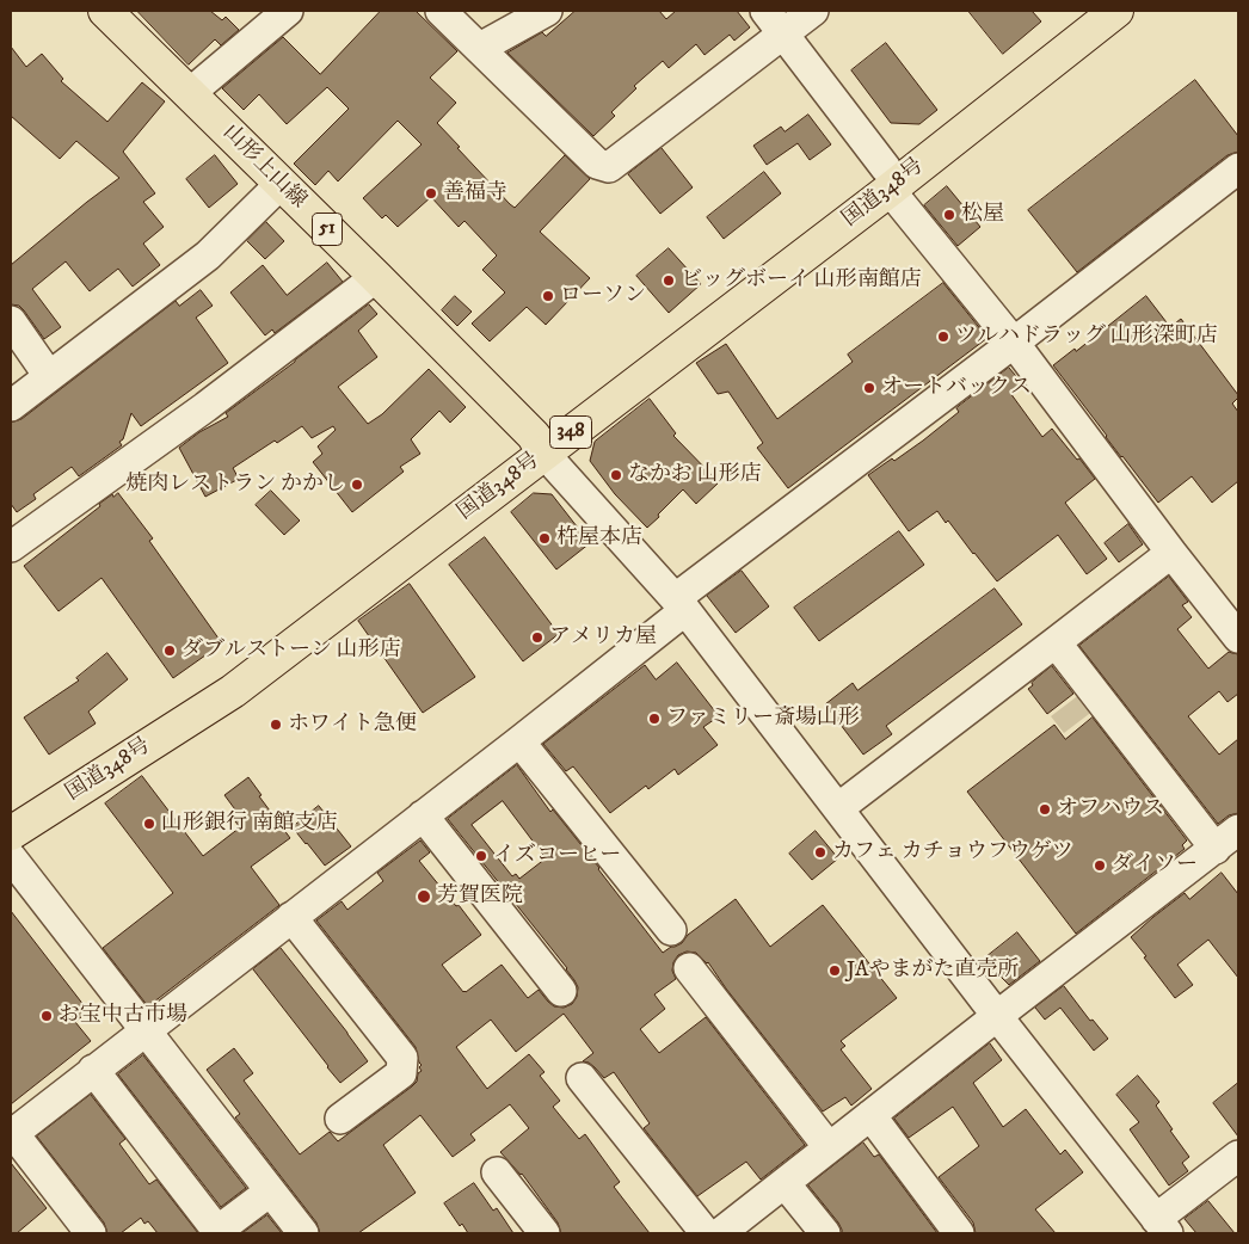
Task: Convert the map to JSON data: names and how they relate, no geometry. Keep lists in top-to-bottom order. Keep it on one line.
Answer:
{"streets":{"main road":["山形上山線","国道348号","51","348"]},"crossings":[["山形上山線","国道348号"]],"places":["善福寺","松屋","ビッグボーイ 山形南館店","ローソン","ツルハドラッグ 山形深町店","オートバックス","なかお 山形店","焼肉レストラン かかし","杵屋本店","アメリカ屋","ダブルストーン 山形店","ファミリー斎場山形","ホワイト急便","オフハウス","山形銀行 南館支店","カフェ カチョウフウゲツ","イズコーヒー","ダイソー","芳賀医院","JAやまがた直売所","お宝中古市場"]}
